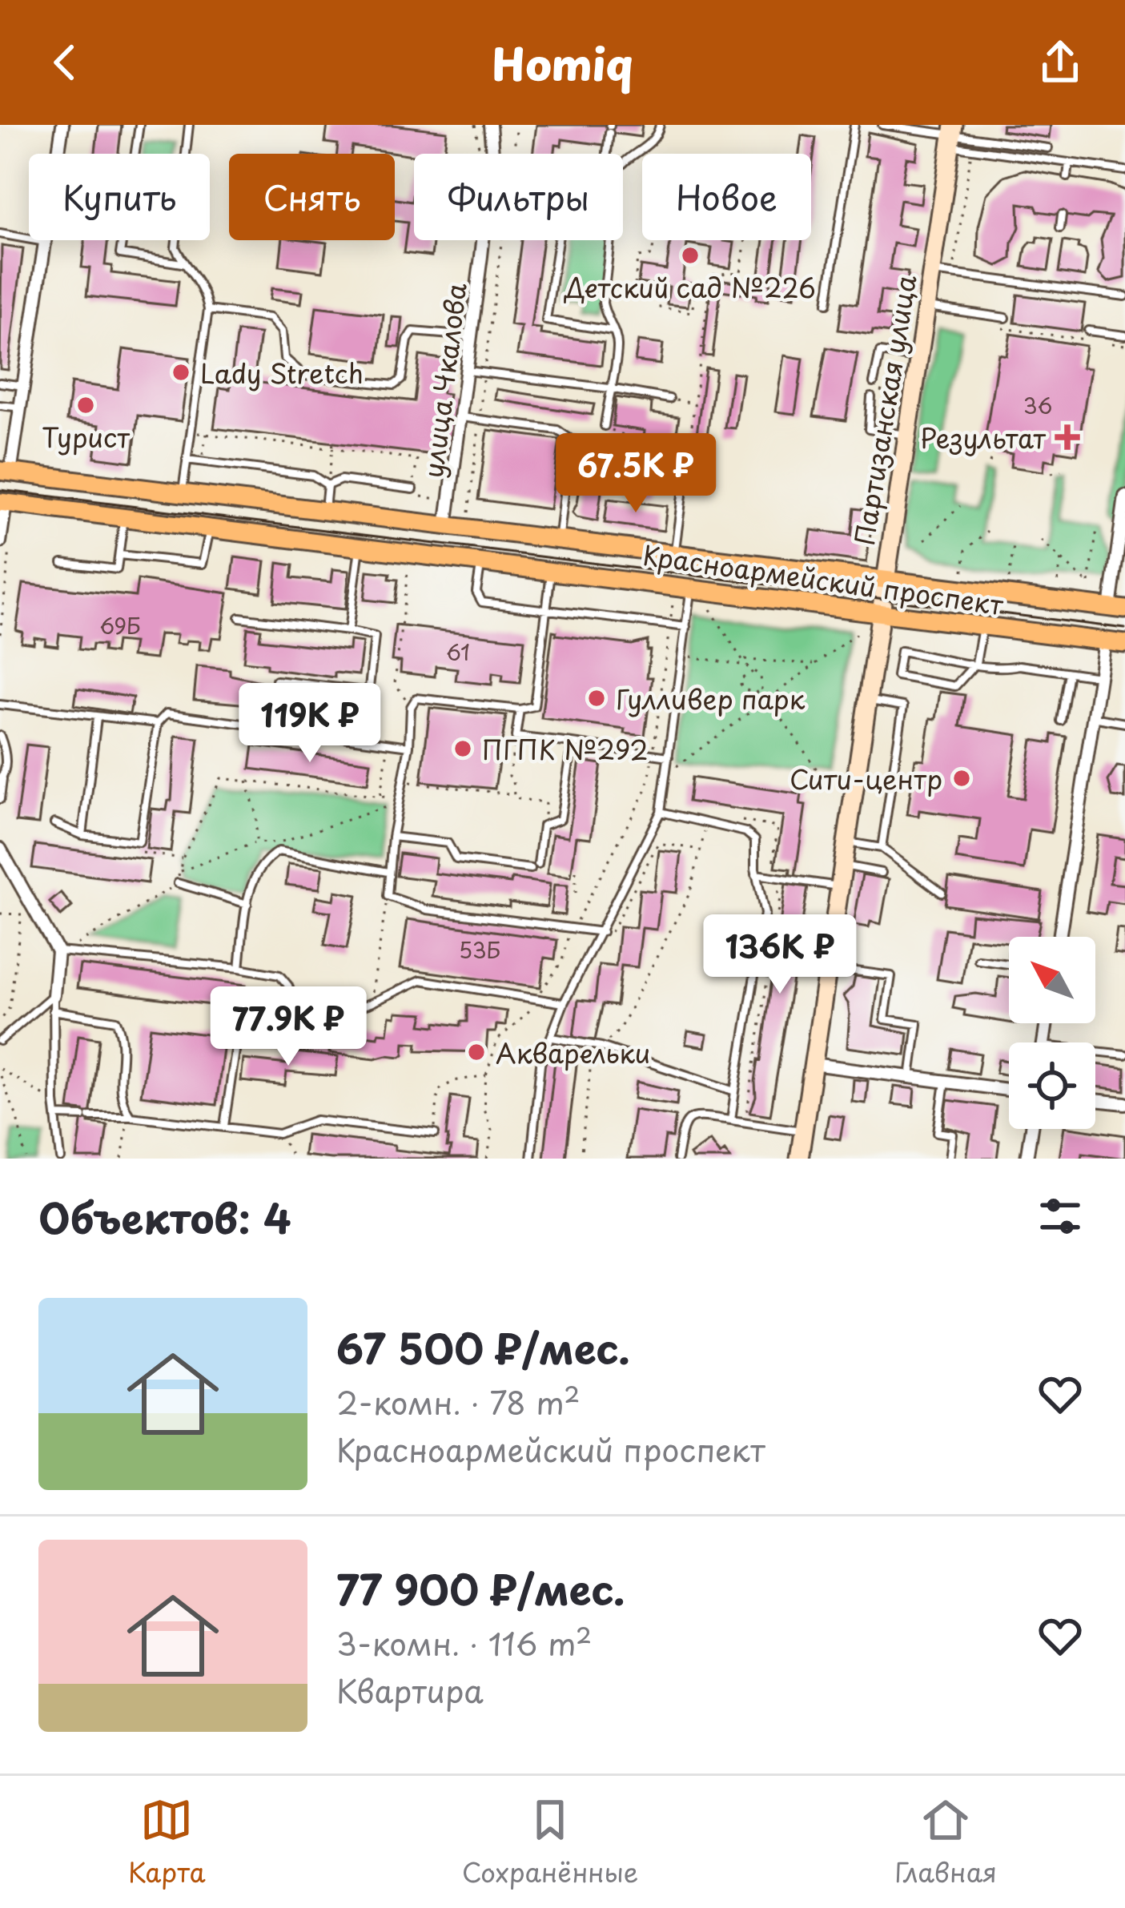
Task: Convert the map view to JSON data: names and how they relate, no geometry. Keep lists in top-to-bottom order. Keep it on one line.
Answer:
{"streets":{"main road":["Партизанская улица","Красноармейский проспект"],"street":["улица Чкалова"]},"crossings":[["улица Чкалова","Красноармейский проспект"],["Партизанская улица","Красноармейский проспект"]],"places":{"other":["Детский сад №226","Lady Stretch","Турист","Гулливер парк","ПГПК №292","Сити-центр","Акварельки"],"health":["Результат"]},"house_numbers":["36","69Б","61","53Б"],"north":"top left","page":{"header":"Homiq","chip":["Купить","Снять","Фильтры","Новое"],"price":["67.5K ₽","119K ₽","136K ₽","77.9K ₽"],"heading":"Объектов: 4","list":[{"name":"67 500 ₽/мес.","note":"2-комн. · 78 m² · Красноармейский проспект"},{"name":"77 900 ₽/мес.","note":"3-комн. · 116 m² · Квартира"}],"tabs":["Карта","Сохранённые","Главная"]}}
